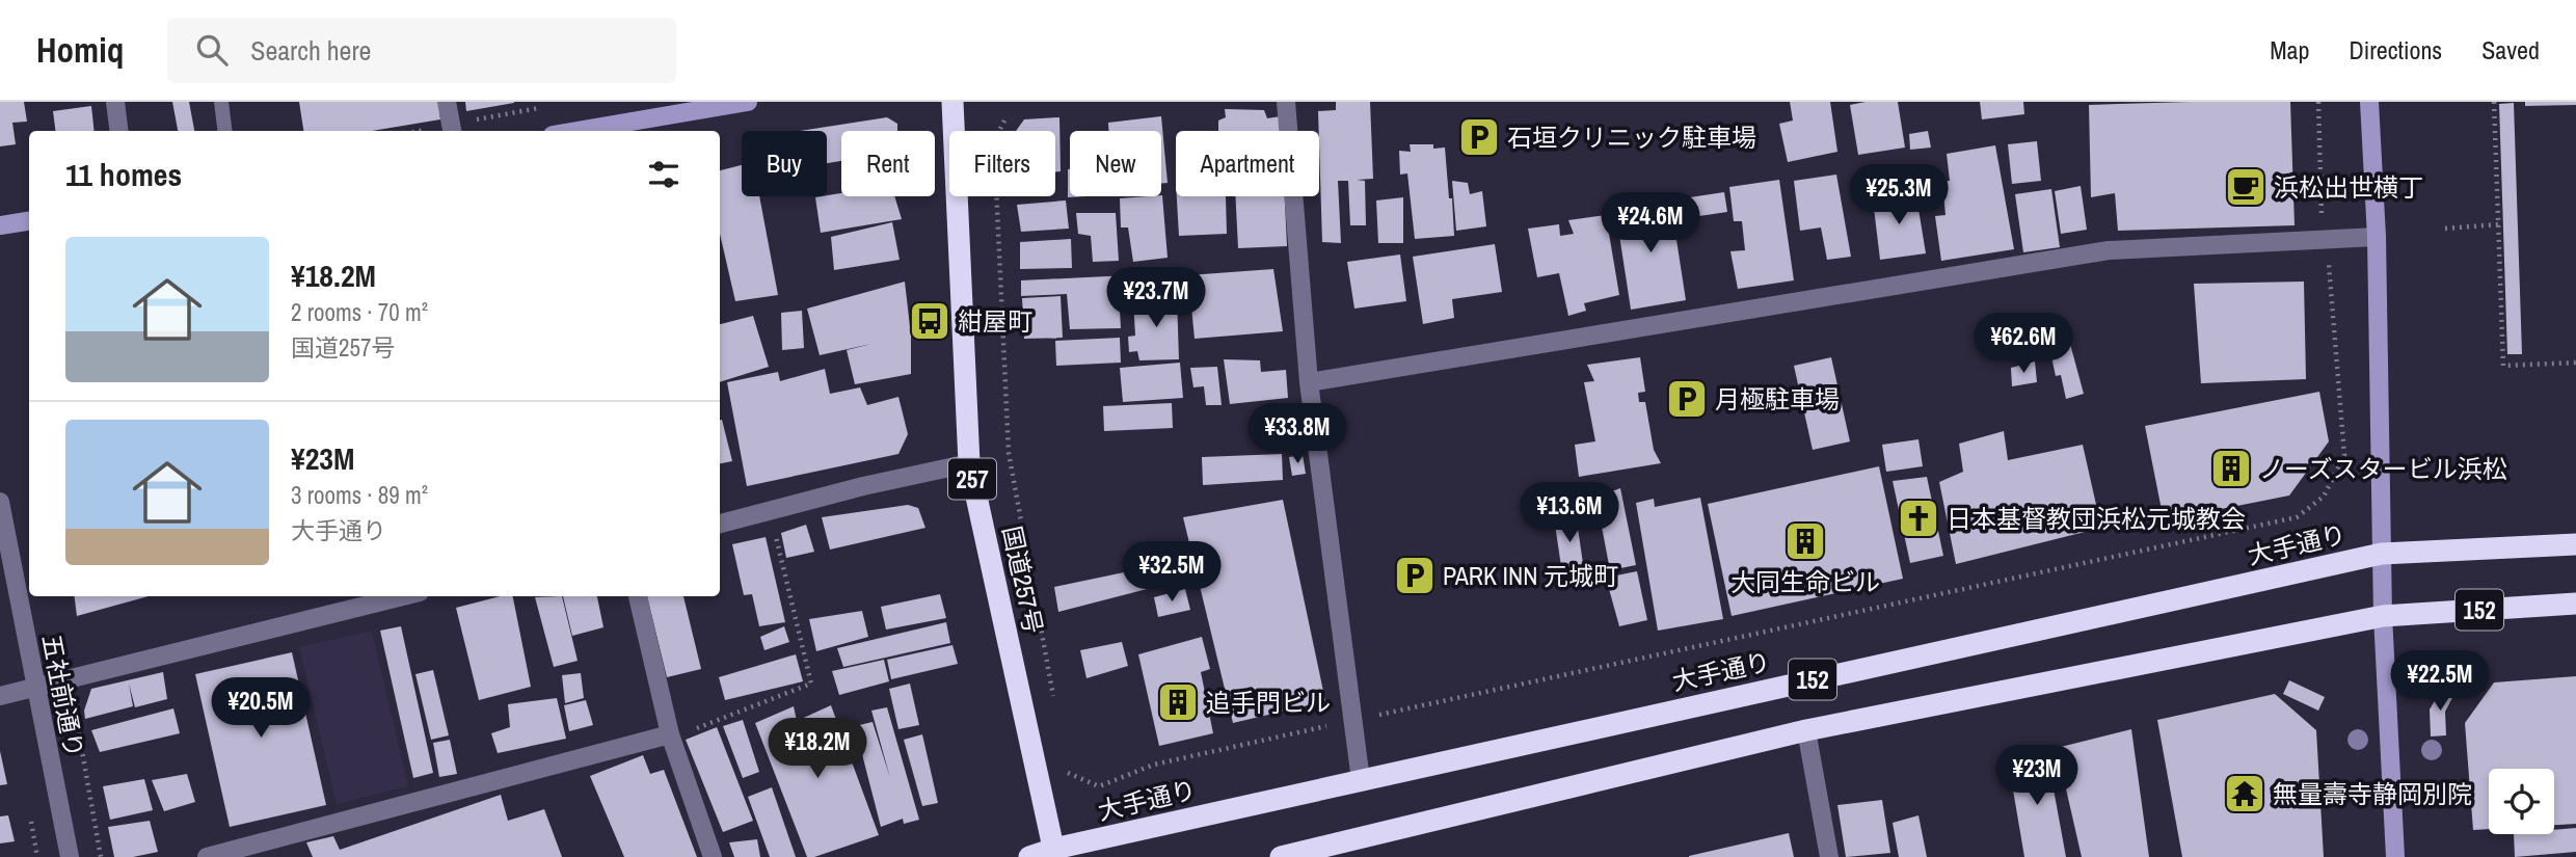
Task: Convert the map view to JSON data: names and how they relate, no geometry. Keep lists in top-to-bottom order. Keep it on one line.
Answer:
{"streets":{"highway":["257","大手通り","国道257号","152"],"street":["五社前通り"]},"crossings":[["大手通り","国道257号"]],"places":{"parking":["石垣クリニック駐車場","月極駐車場","PARK INN 元城町"],"cafe":["浜松出世横丁"],"bus stop":["紺屋町"],"building":["ノーズスタービル浜松","大同生命ビル","追手門ビル"],"church":["日本基督教団浜松元城教会"],"temple":["無量壽寺静岡別院"]},"page":{"header":"Homiq","search":"Search here","nav":["Map","Directions","Saved"],"chip":["Buy","Rent","Filters","New","Apartment"],"heading":"11 homes","price":["¥25.3M","¥24.6M","¥23.7M","¥62.6M","¥33.8M","¥13.6M","¥32.5M","¥22.5M","¥20.5M","¥18.2M","¥23M"],"list":[{"name":"¥18.2M","note":"2 rooms · 70 m² · 国道257号"},{"name":"¥23M","note":"3 rooms · 89 m² · 大手通り"}]}}
